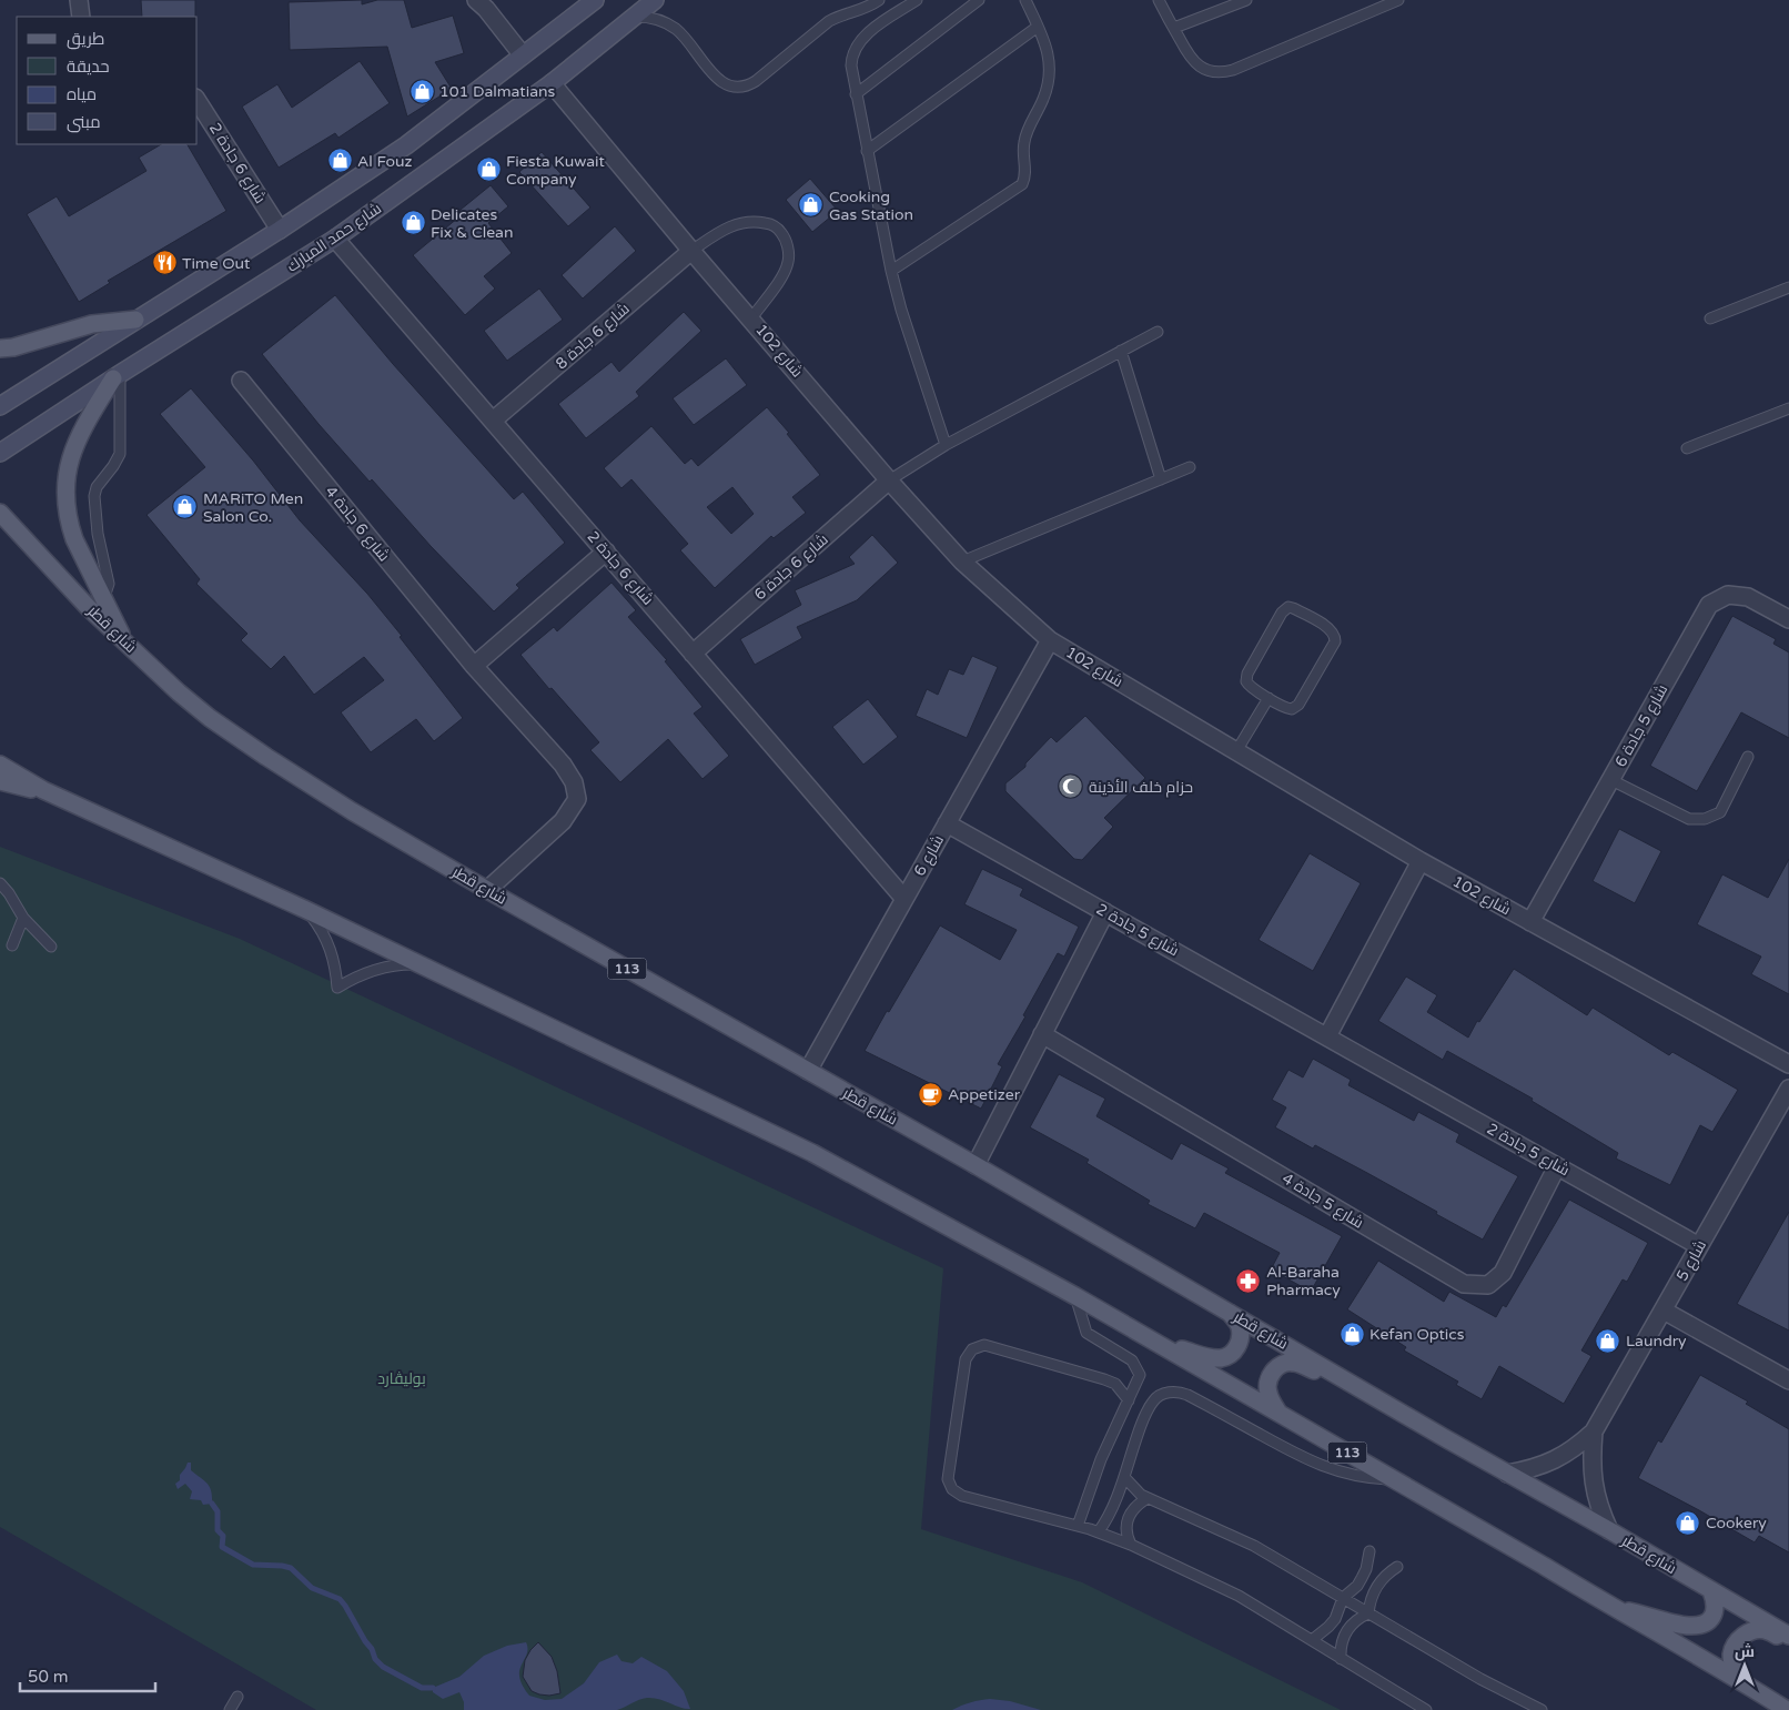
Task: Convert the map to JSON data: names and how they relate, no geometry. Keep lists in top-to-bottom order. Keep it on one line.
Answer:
{"streets":{"main road":["شارع حمد المبارك","شارع قطر","113"],"street":["شارع 6 جادة 2","شارع 6 جادة 8","شارع 102","شارع 6 جادة 4","شارع 6 جادة 6","شارع 5 جادة 6","شارع 6","شارع 5 جادة 2","شارع 5 جادة 4","شارع 5"]},"crossings":[["شارع 6 جادة 2","شارع حمد المبارك"],["شارع 6 جادة 2","شارع 6 جادة 8"],["شارع 6 جادة 2","شارع 6 جادة 6"],["شارع 6 جادة 2","شارع 6"],["شارع حمد المبارك","شارع 102"],["شارع 6 جادة 8","شارع 102"],["شارع 102","شارع 6 جادة 6"],["شارع 102","شارع 5 جادة 6"],["شارع 102","شارع 6"],["شارع 6 جادة 4","شارع قطر"],["شارع قطر","شارع 6"],["شارع قطر","شارع 5"],["شارع 6","شارع 5 جادة 2"],["شارع 5 جادة 2","شارع 5 جادة 4"],["شارع 5 جادة 2","شارع 5"]],"parks":["بوليڤارد"],"places":{"shop":["101 Dalmatians","Al Fouz","Fiesta Kuwait Company","Cooking Gas Station","Delicates Fix & Clean","MARiTO Men Salon Co.","Kefan Optics","Laundry","Cookery"],"restaurant":["Time Out"],"mosque":["حزام خلف الأذينة"],"cafe":["Appetizer"],"pharmacy":["Al-Baraha Pharmacy"]},"legend":["طريق","حديقة","مياه","مبنى"],"scale_bar":"50 m","north":"top"}
